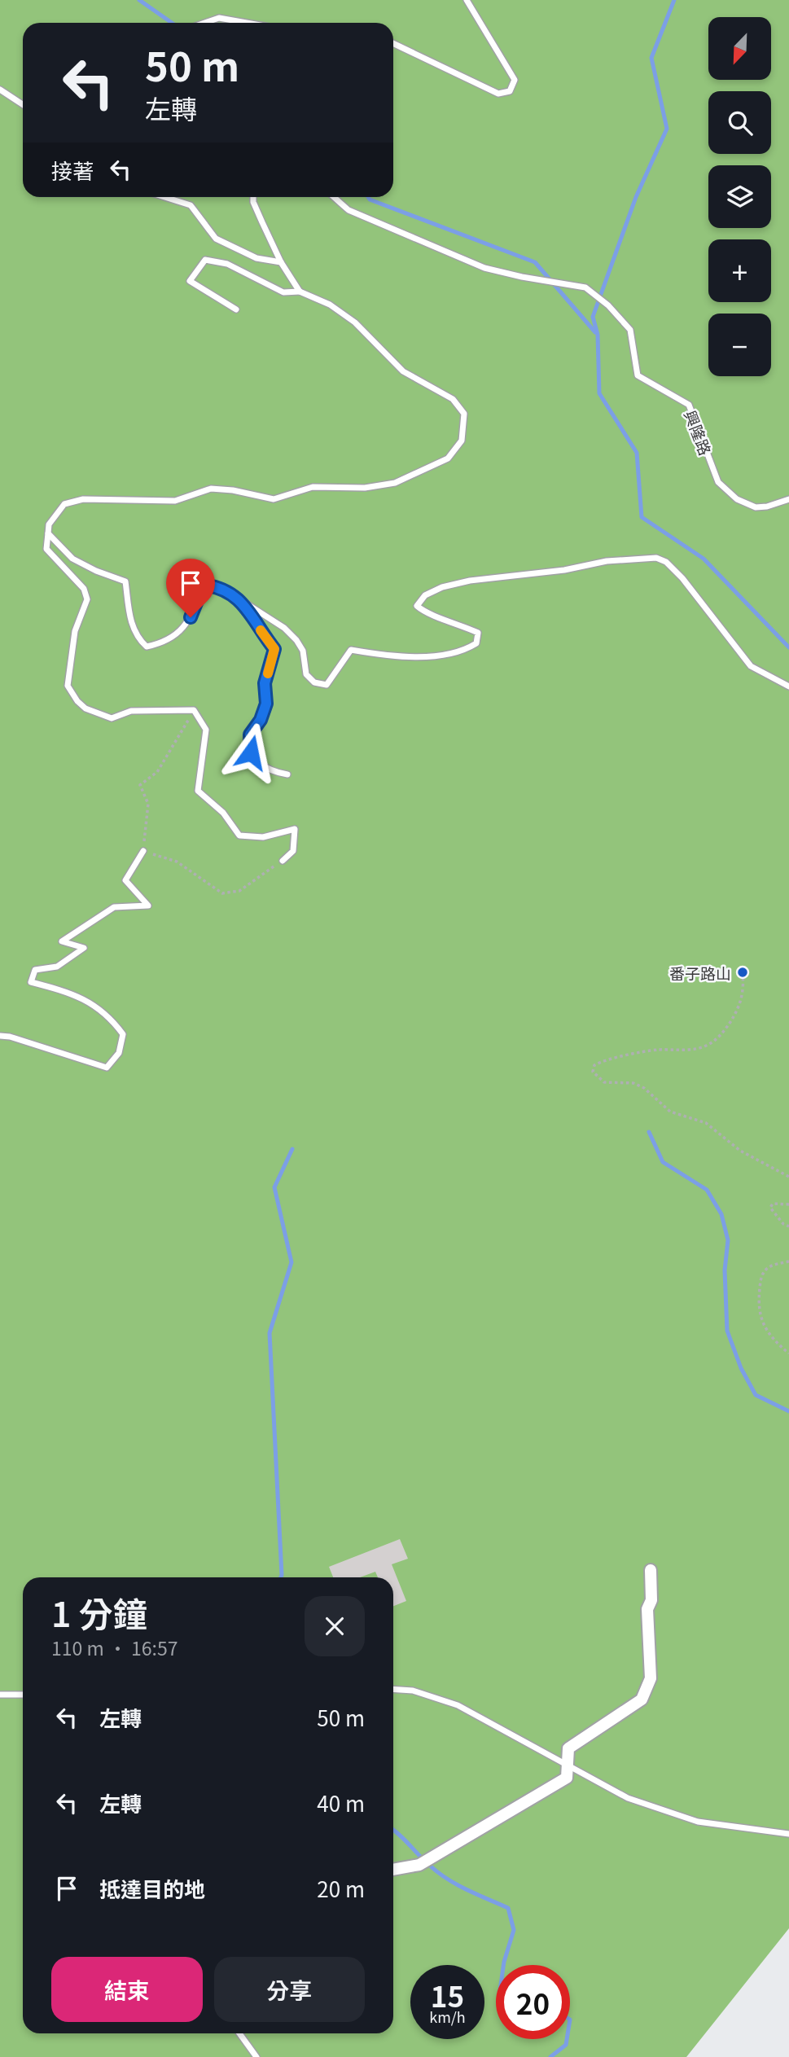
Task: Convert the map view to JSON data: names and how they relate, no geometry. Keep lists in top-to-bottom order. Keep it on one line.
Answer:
{"streets":{"lane":["興隆路"]},"places":["番子路山"],"north":"bottom left","page":{"map_buttons":["+","−"],"turn":["50 m","左轉"],"then":"接著","heading":["1 分鐘","110 m · 16:57"],"list":[{"name":"左轉","value":"50 m"},{"name":"左轉","value":"40 m"},{"name":"抵達目的地","value":"20 m"}],"buttons":["結束","分享"],"speed":"15 km/h","limit":"20"}}
